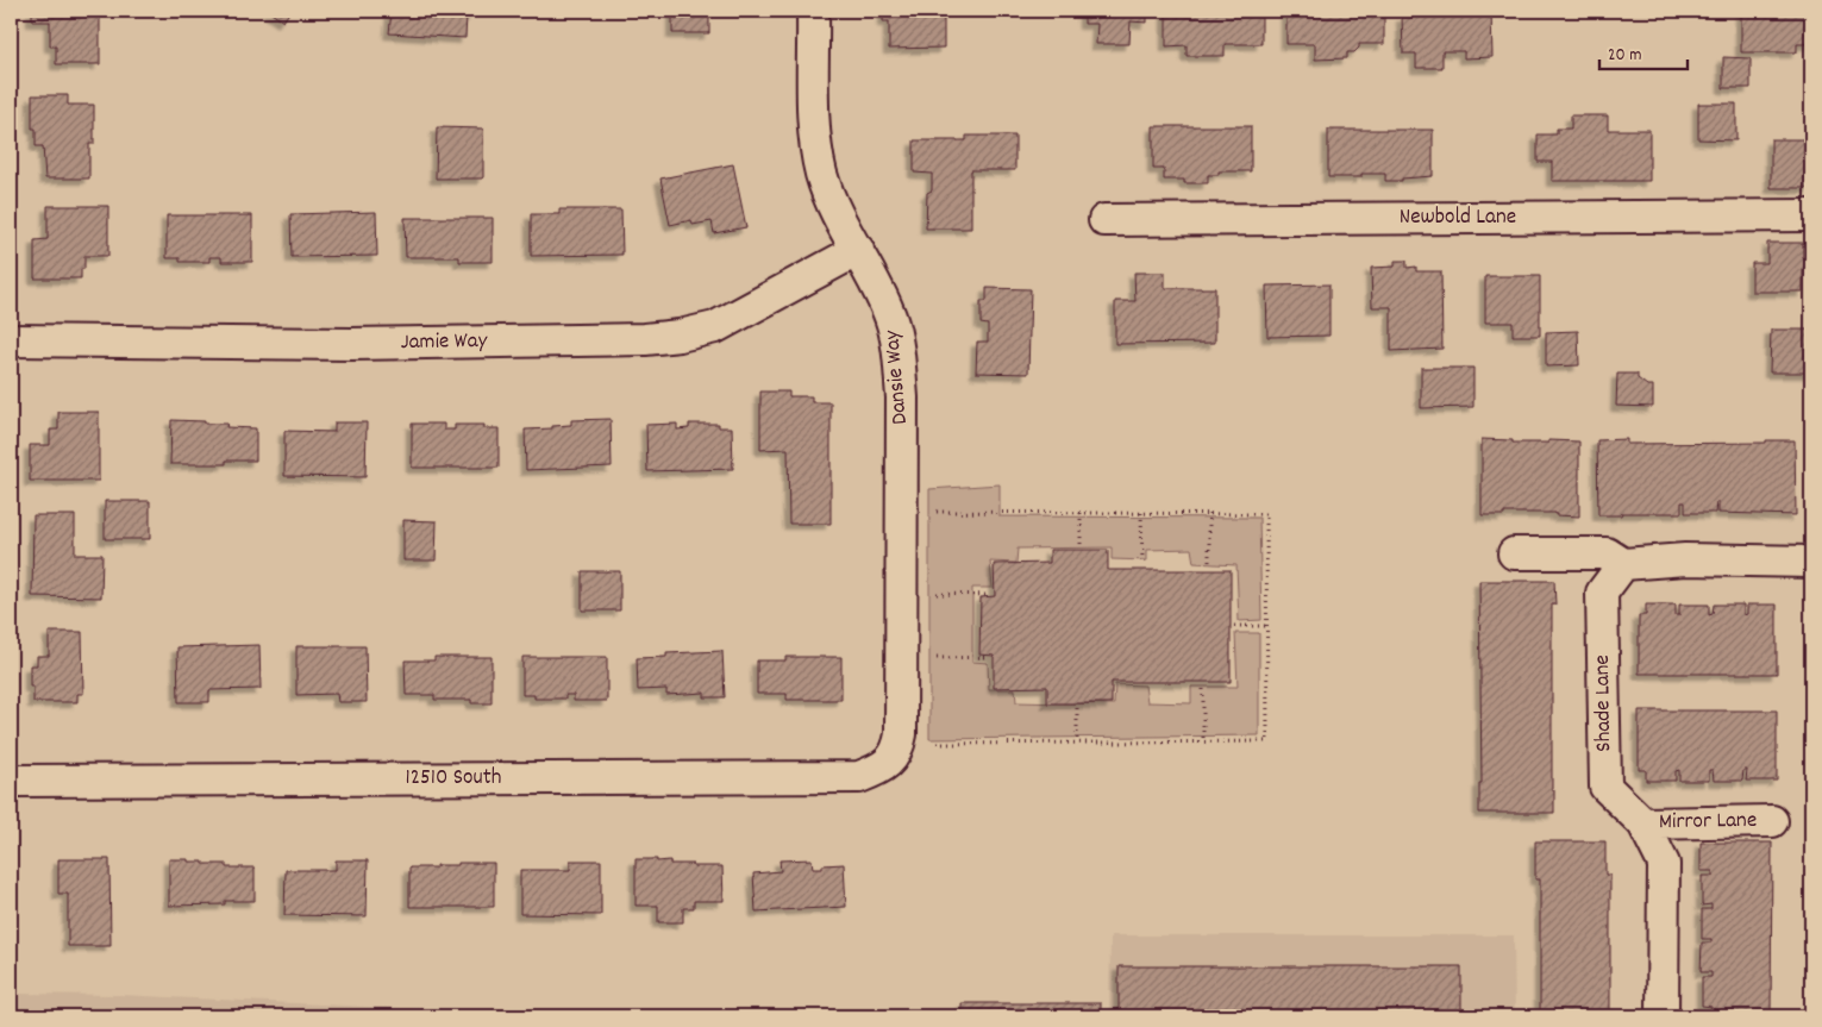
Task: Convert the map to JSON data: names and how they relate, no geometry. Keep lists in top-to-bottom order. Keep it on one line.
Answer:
{"streets":{"street":["Newbold Lane","Jamie Way","Dansie Way","Shade Lane","12510 South","Mirror Lane"]},"crossings":[["Jamie Way","Dansie Way"],["Dansie Way","12510 South"],["Shade Lane","Mirror Lane"]],"scale_bar":"20 m"}
